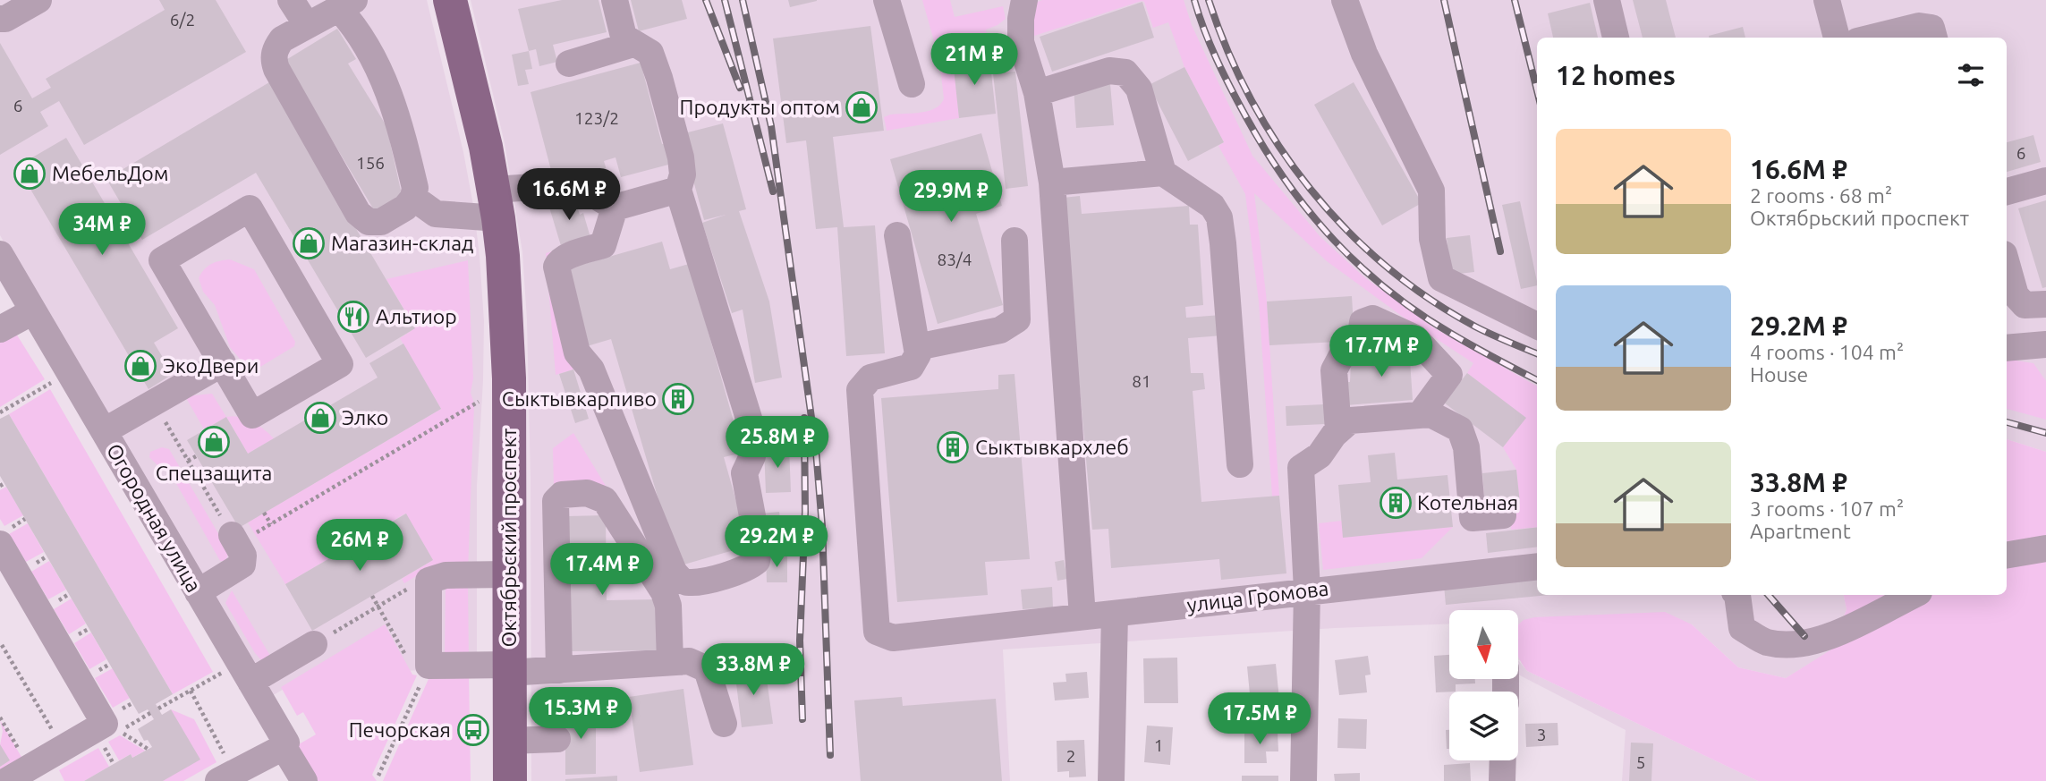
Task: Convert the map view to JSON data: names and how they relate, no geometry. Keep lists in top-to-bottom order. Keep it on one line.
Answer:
{"streets":{"main road":["Октябрьский проспект"],"street":["Огородная улица","улица Громова"]},"places":{"shop":["Продукты оптом","МебельДом","Магазин-склад","ЭкоДвери","Элко","Спецзащита"],"restaurant":["Альтиор"],"building":["Сыктывкарпиво","Сыктывкархлеб","Котельная"],"bus stop":["Печорская"]},"house_numbers":["6/2","6","123/2","6","156","83/4","81","3","1","2","5"],"north":"bottom","page":{"price":["21M ₽","16.6M ₽","29.9M ₽","34M ₽","17.7M ₽","25.8M ₽","29.2M ₽","26M ₽","17.4M ₽","33.8M ₽","15.3M ₽","17.5M ₽"],"heading":"12 homes","list":[{"name":"16.6M ₽","note":"2 rooms · 68 m² · Октябрьский проспект"},{"name":"29.2M ₽","note":"4 rooms · 104 m² · House"},{"name":"33.8M ₽","note":"3 rooms · 107 m² · Apartment"}]}}
